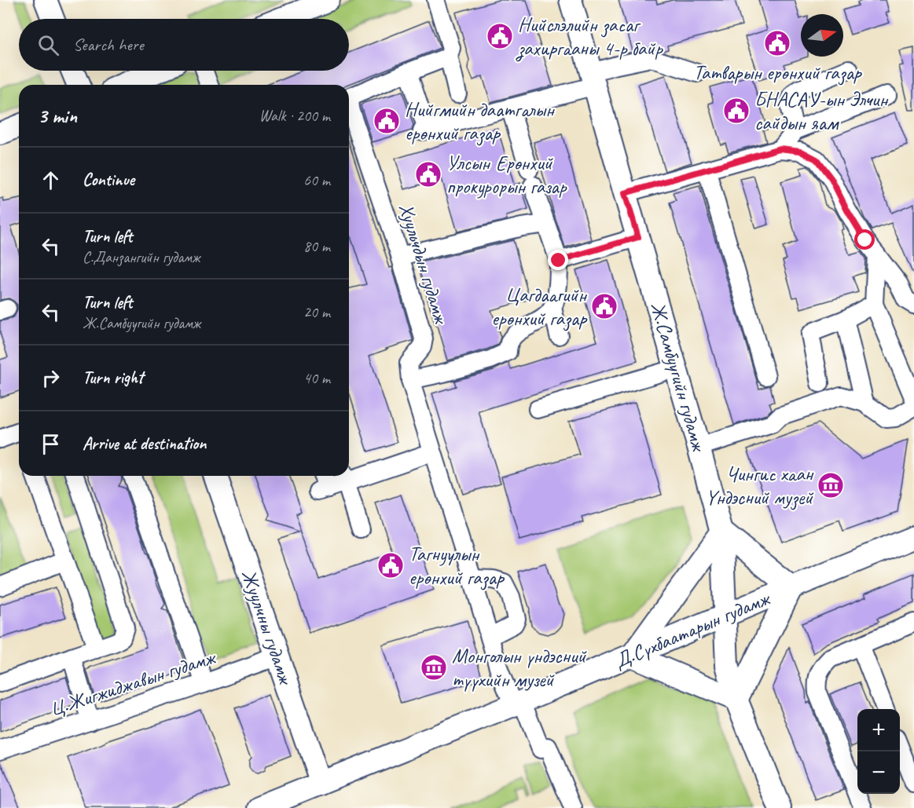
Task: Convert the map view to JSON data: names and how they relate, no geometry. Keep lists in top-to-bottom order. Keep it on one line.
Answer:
{"streets":{"main road":["Ж.Самбуугийн гудамж","Жуулчны гудамж","Д.Сүхбаатарын гудамж"],"street":["Хуульчдын гудамж","Ц.Жигжиджавын гудамж"]},"crossings":[["Хуульчдын гудамж","Д.Сүхбаатарын гудамж"],["Ж.Самбуугийн гудамж","Д.Сүхбаатарын гудамж"],["Жуулчны гудамж","Д.Сүхбаатарын гудамж"],["Жуулчны гудамж","Ц.Жигжиджавын гудамж"]],"places":{"public building":["Нийслэлийн засаг захиргааны 4-р байр","Татварын ерөнхий газар","БНАСАУ-ын Элчин сайдын яам","Нийгмийн даатгалын ерөнхий газар","Улсын Ерөнхий прокурорын газар","Цагдаагийн ерөнхий газар","Тагнуулын ерөнхий газар"],"museum":["Чингис хаан Үндэсний музей","Монголын үндэсний түүхийн музей"]},"north":"right","page":{"search":"Search here","heading":["3 min","Walk · 200 m"],"list":[["Continue","60 m"],["Turn left","С.Данзангийн гудамж","80 m"],["Turn left","Ж.Самбуугийн гудамж","20 m"],["Turn right","40 m"],"Arrive at destination"],"map_buttons":["+","−"]}}
